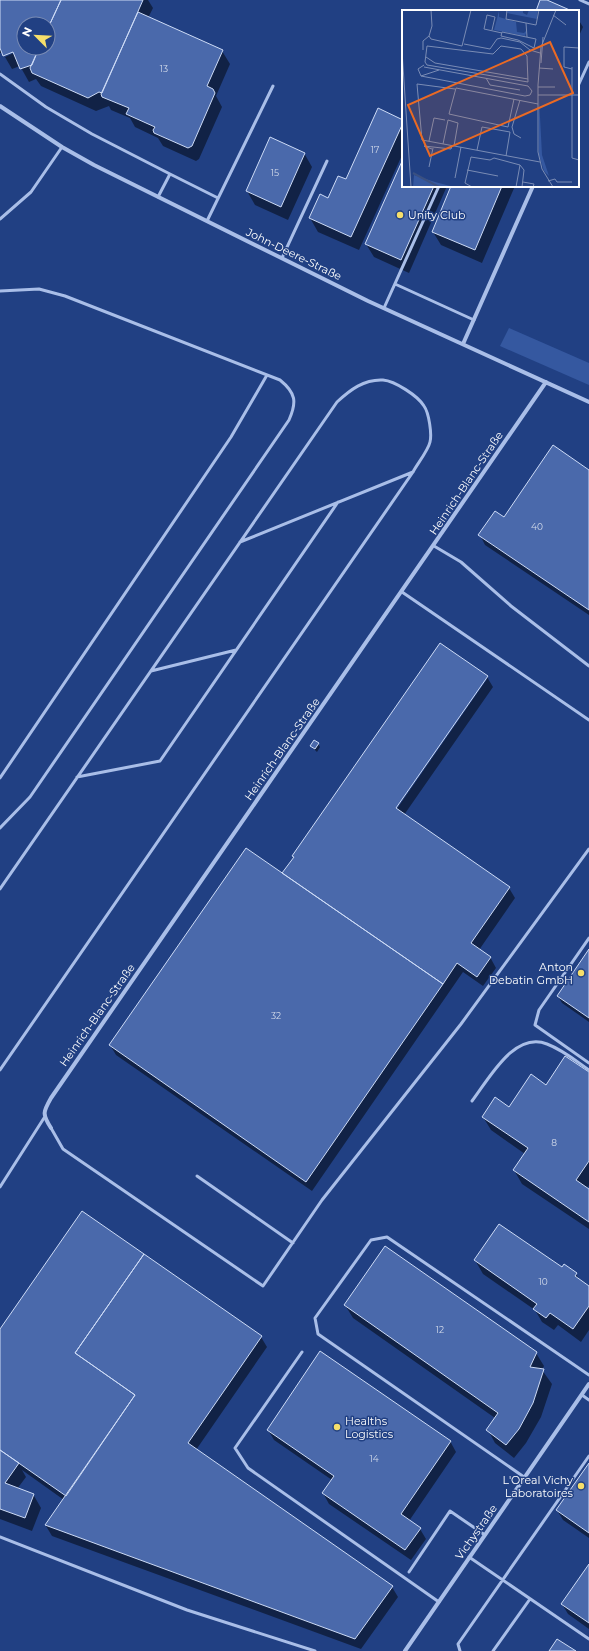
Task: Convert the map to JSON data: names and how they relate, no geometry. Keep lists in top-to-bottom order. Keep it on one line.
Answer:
{"streets":{"street":["John-Deere-Straße","Heinrich-Blanc-Straße","Vichystraße"]},"crossings":[["John-Deere-Straße","Heinrich-Blanc-Straße"]],"places":["Unity Club","Anton Debatin GmbH","Healths Logistics","L'Oreal Vichy Laboratoires"],"house_numbers":["13","17","15","40","32","8","10","12","14"],"north":"top left"}
